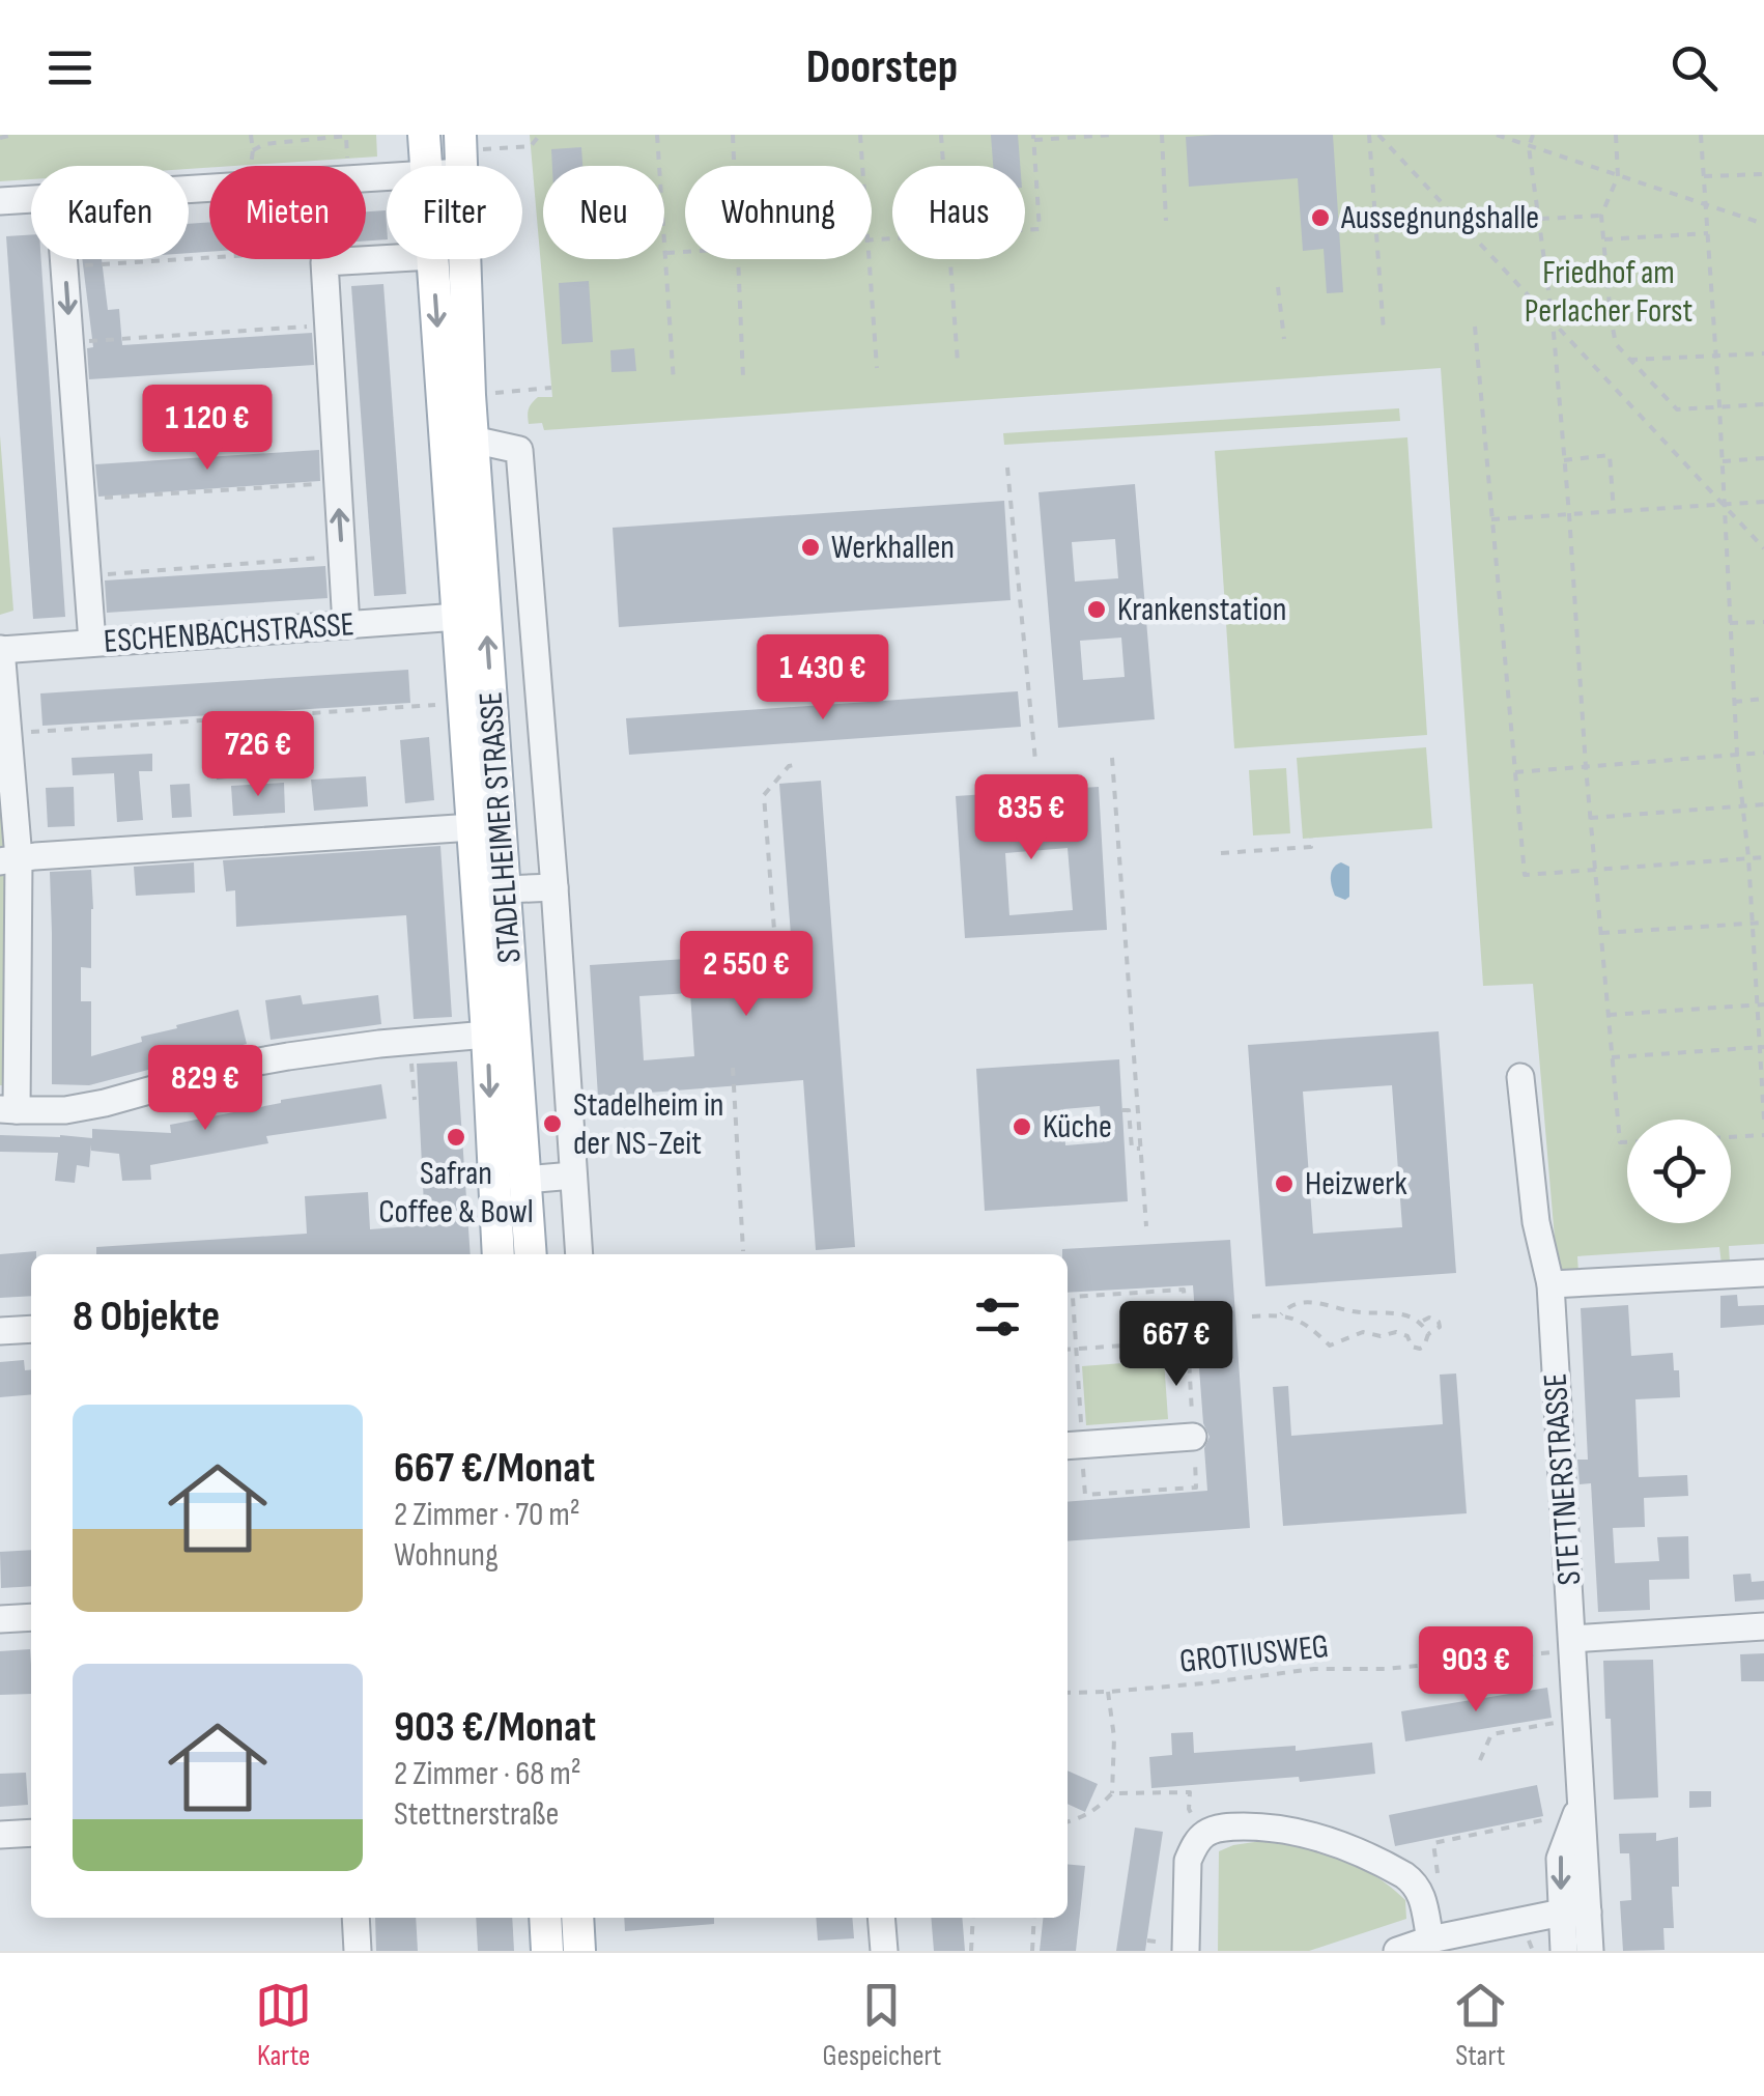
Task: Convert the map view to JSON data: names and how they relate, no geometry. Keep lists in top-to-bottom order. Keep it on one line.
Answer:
{"streets":{"main road":["STADELHEIMER STRASSE"],"street":["ESCHENBACHSTRASSE","STETTNERSTRASSE"],"path":["GROTIUSWEG"]},"crossings":[["ESCHENBACHSTRASSE","STADELHEIMER STRASSE"],["STETTNERSTRASSE","GROTIUSWEG"]],"parks":["Friedhof am Perlacher Forst"],"places":["Aussegnungshalle","Werkhallen","Krankenstation","Stadelheim in der NS-Zeit","Küche","Safran Coffee & Bowl","Heizwerk"],"page":{"header":"Doorstep","chip":["Kaufen","Mieten","Filter","Neu","Wohnung","Haus"],"price":["1 120 €","1 430 €","726 €","835 €","2 550 €","829 €","667 €","903 €"],"heading":"8 Objekte","list":[{"name":"667 €/Monat","note":"2 Zimmer · 70 m² · Wohnung"},{"name":"903 €/Monat","note":"2 Zimmer · 68 m² · Stettnerstraße"}],"tabs":["Karte","Gespeichert","Start"]}}
